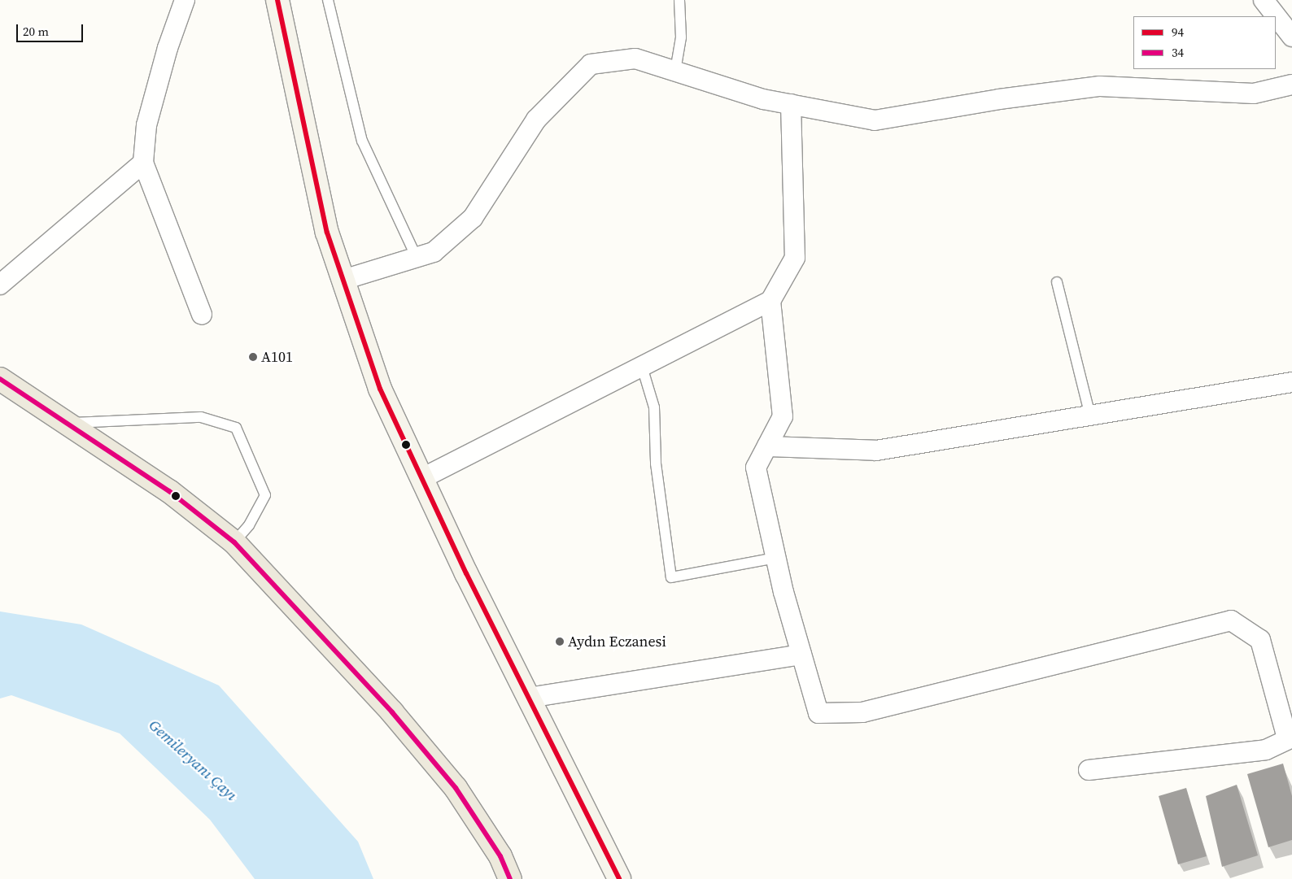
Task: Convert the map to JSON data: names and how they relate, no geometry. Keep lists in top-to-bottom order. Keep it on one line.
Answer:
{"water":["Gemileryanı Çayı"],"places":["A101","Aydın Eczanesi"],"lines":["transit line 94","transit line 34"],"legend":["94","34"],"scale_bar":"20 m"}
